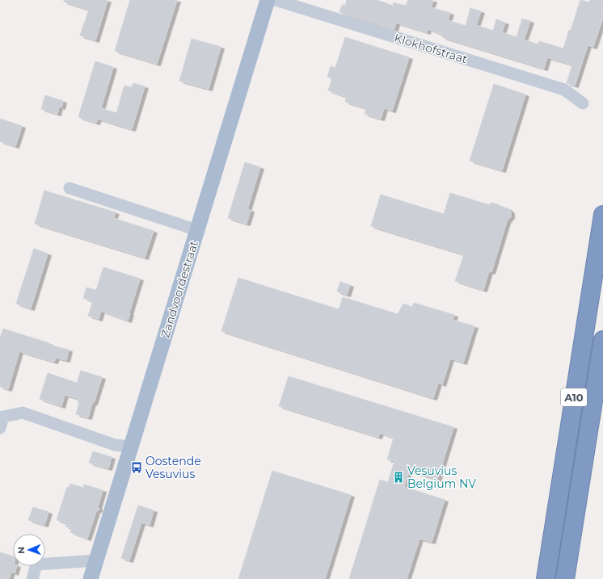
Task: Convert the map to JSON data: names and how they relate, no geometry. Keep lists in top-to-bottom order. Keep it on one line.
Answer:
{"streets":{"highway":["A10"],"main road":["Zandvoordestraat"],"street":["Klokhofstraat"]},"places":{"bus stop":["Oostende Vesuvius"],"building":["Vesuvius Belgium NV"]},"north":"left"}
